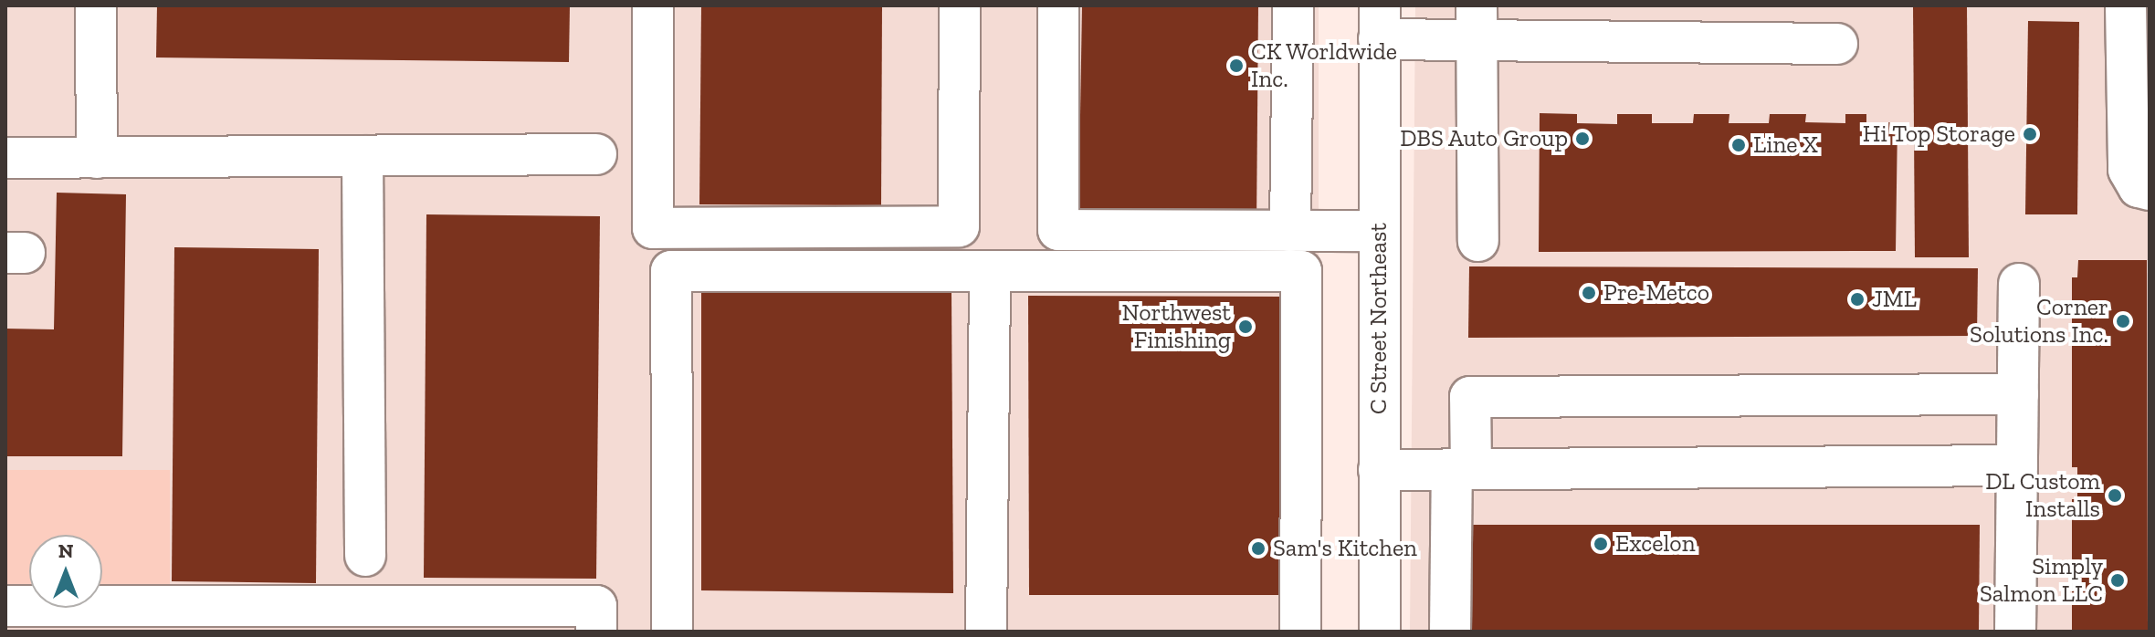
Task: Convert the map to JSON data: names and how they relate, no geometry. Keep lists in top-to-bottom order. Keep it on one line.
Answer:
{"streets":{"street":["C Street Northeast"]},"places":["CK Worldwide Inc.","Hi Top Storage","DBS Auto Group","Line X","Pre-Metco","JML","Corner Solutions Inc.","Northwest Finishing","DL Custom Installs","Excelon","Sam's Kitchen","Simply Salmon LLC"],"north":"top"}
